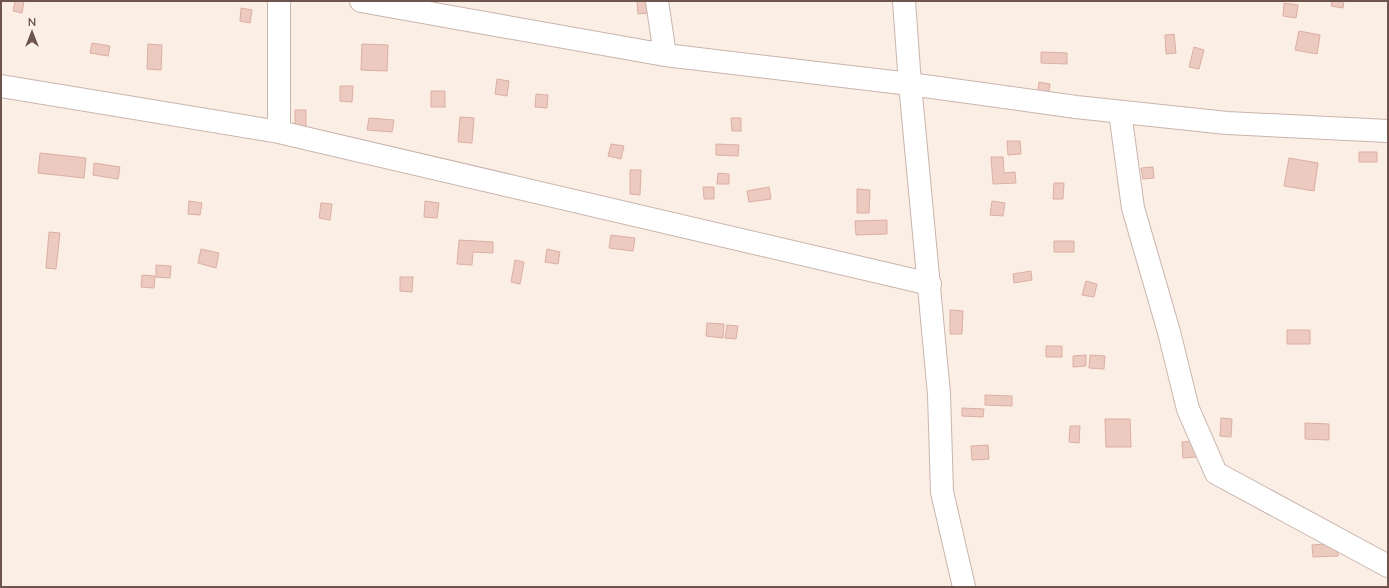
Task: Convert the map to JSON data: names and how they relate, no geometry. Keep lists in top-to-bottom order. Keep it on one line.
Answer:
{"north":"top"}
